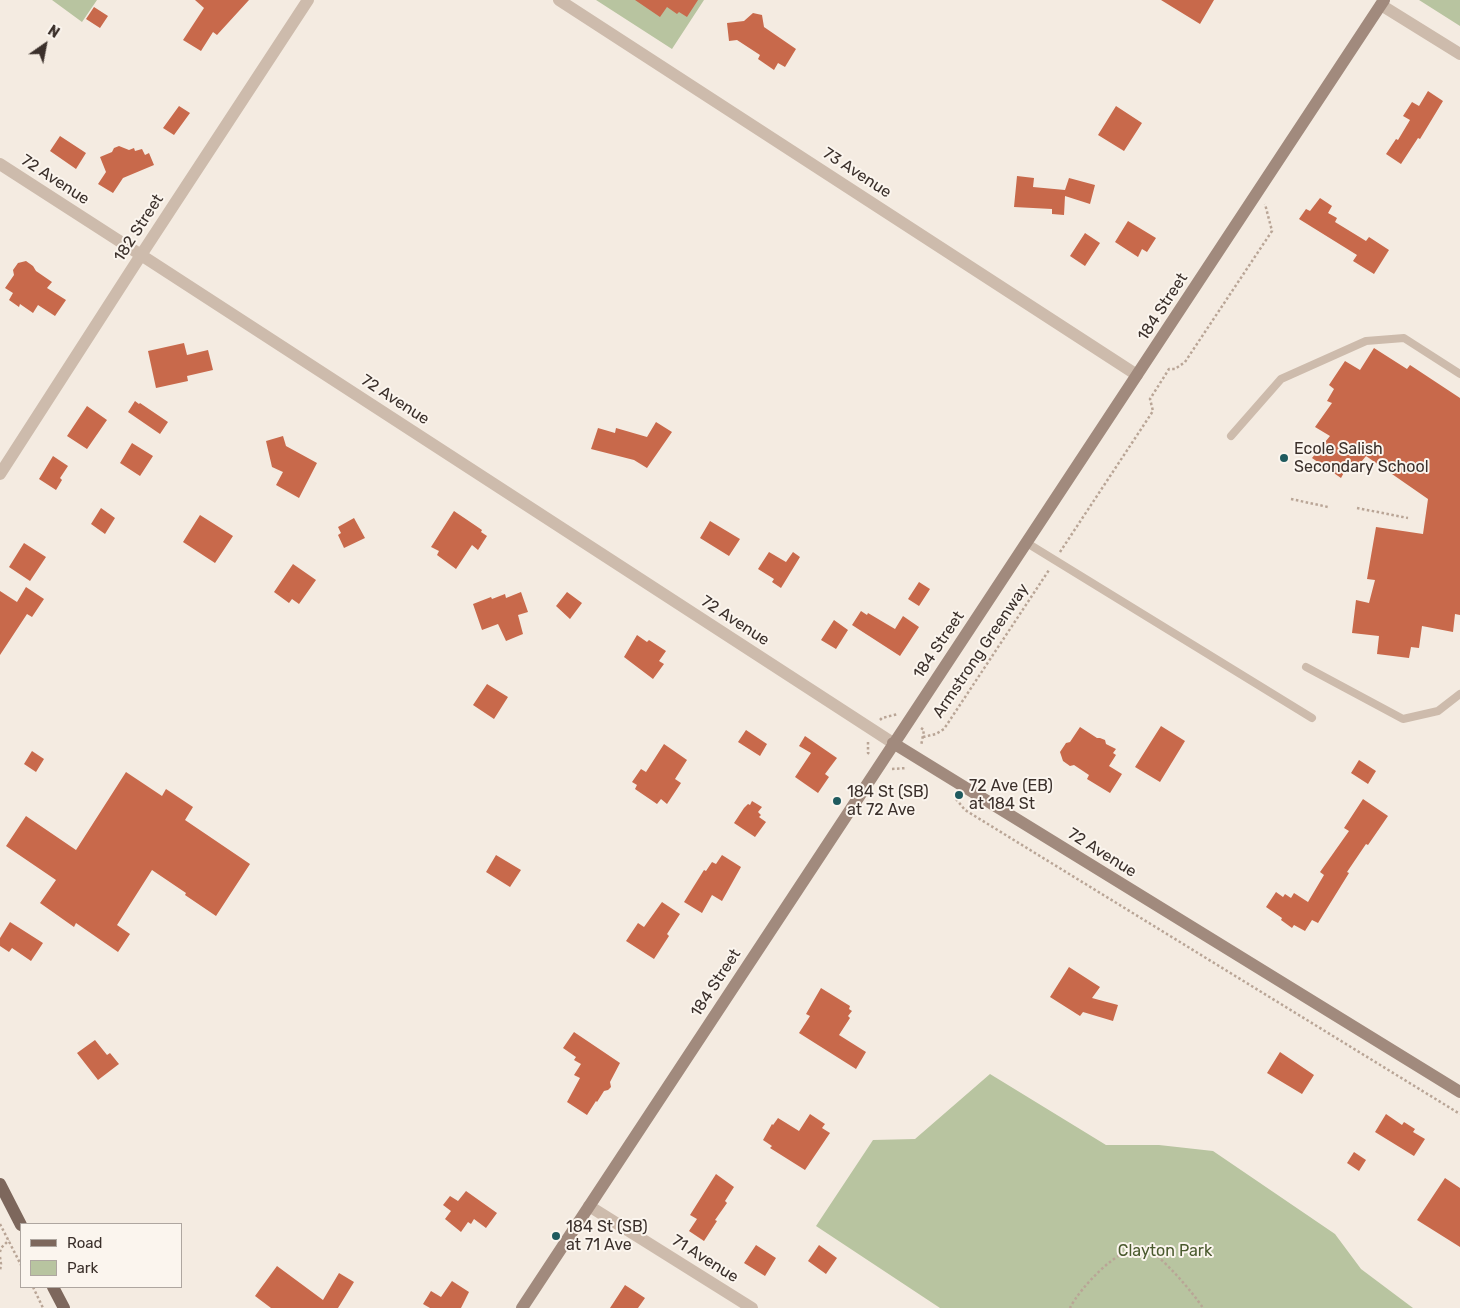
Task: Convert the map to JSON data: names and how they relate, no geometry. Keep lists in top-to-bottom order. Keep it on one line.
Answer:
{"streets":{"main road":["72 Avenue","184 Street"],"street":["73 Avenue","182 Street","71 Avenue"],"path":["Armstrong Greenway"]},"crossings":[["73 Avenue","184 Street"],["72 Avenue","182 Street"],["72 Avenue","184 Street"],["184 Street","71 Avenue"]],"parks":["Clayton Park"],"places":["Ecole Salish Secondary School","72 Ave (EB) at 184 St","184 St (SB) at 72 Ave","184 St (SB) at 71 Ave"],"legend":["Road","Park"],"north":"top right"}
